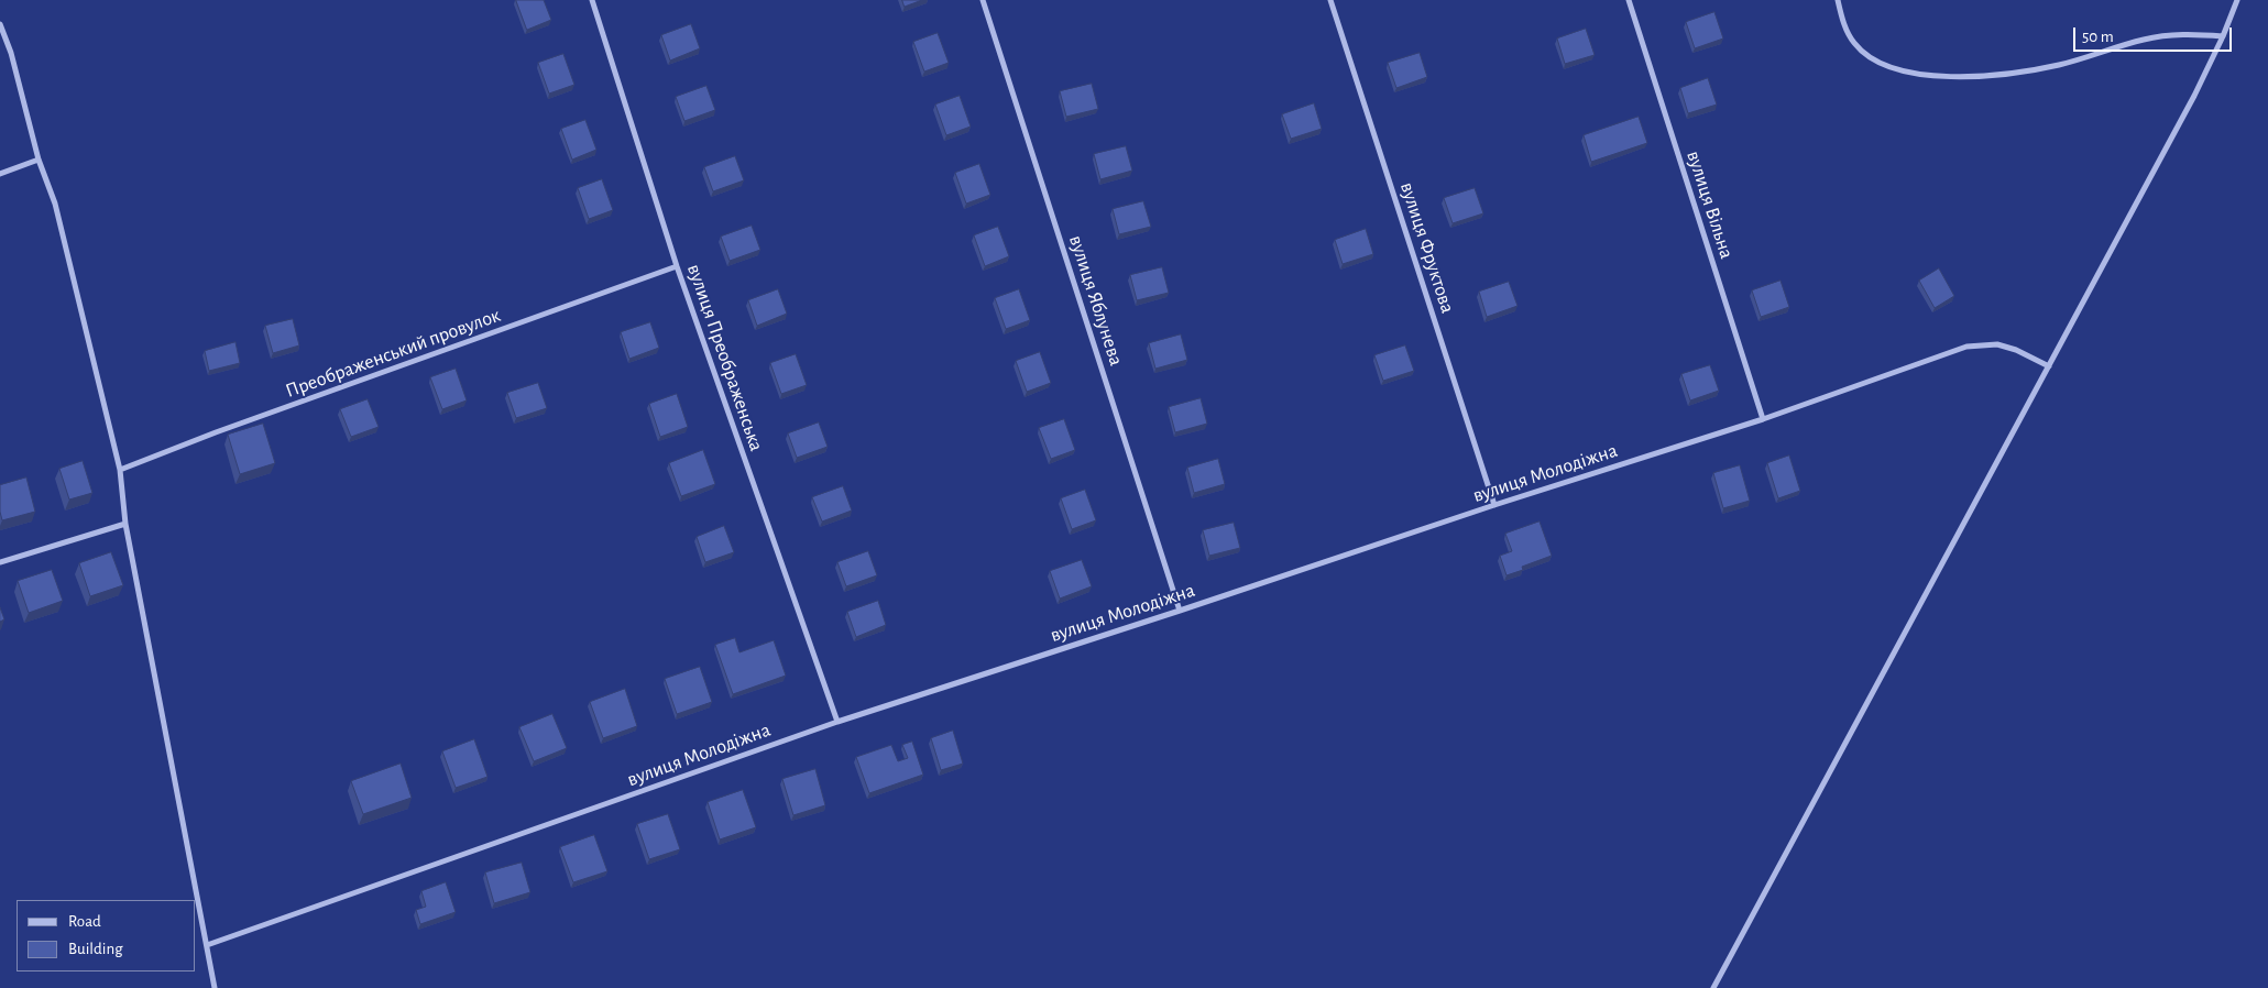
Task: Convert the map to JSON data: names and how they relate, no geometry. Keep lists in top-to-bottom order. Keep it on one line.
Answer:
{"streets":{"street":["вулиця Вільна","вулиця Фруктова","вулиця Яблунева","Преображенський провулок","вулиця Преображенська","вулиця Молодіжна"]},"crossings":[["вулиця Вільна","вулиця Молодіжна"],["вулиця Фруктова","вулиця Молодіжна"],["вулиця Яблунева","вулиця Молодіжна"],["Преображенський провулок","вулиця Преображенська"],["вулиця Преображенська","вулиця Молодіжна"]],"legend":["Road","Building"],"scale_bar":"50 m"}
